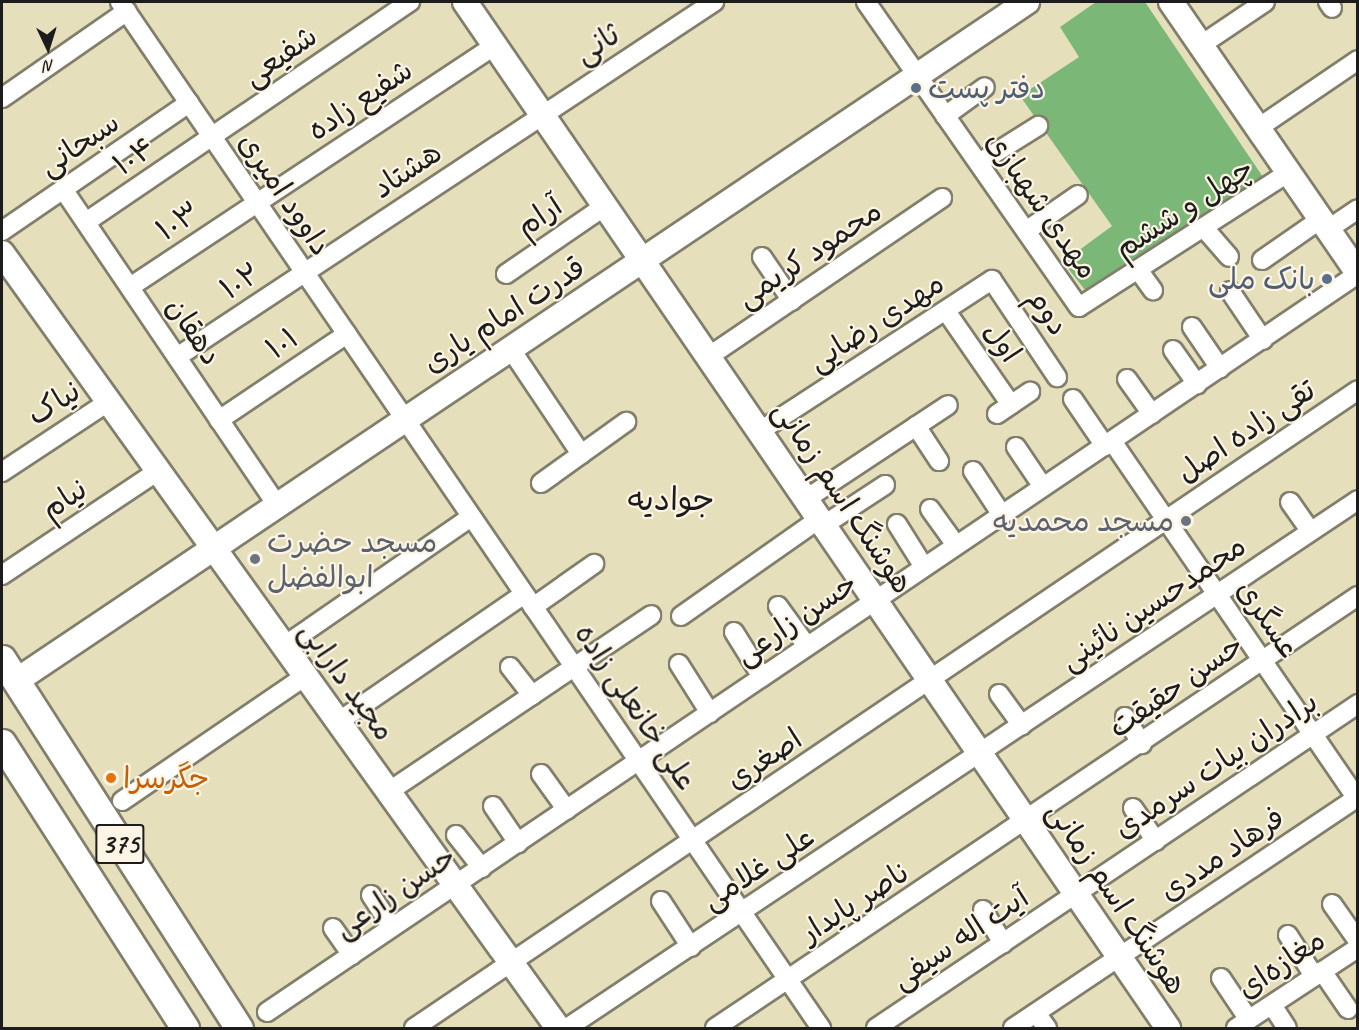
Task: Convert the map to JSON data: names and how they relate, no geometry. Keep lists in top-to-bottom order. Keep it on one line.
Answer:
{"streets":{"main road":["375"],"street":["ثانی","شفیعی","شفیع زاده","سبحانی","۱۰۴","هشتاد","داوود امیری","مهدی شهبازی","چهل و ششم","آرام","۱۰۳","محمود کریمی","۱۰۲","دوم","قدرت امام یاری","مهدی رضایی","دهقان","اول","۱۰۱","نیاک","تقی زاده اصل","هوشنگ اسم زمانی","نیام","محمدحسین نائینی","حسن زارعی","عسگری","مجید دارابی","حسن حقیقت","علی خانعلی زاده","اصغری","برادران بیات سرمدی","فرهاد مددی","علی غلامی","ناصر پایدار","آیت اله سیفی","مغازه‌ای"]},"crossings":[["ثانی","هشتاد"],["ثانی","هوشنگ اسم زمانی"],["شفیعی","۱۰۴"],["شفیعی","داوود امیری"],["شفیع زاده","داوود امیری"],["شفیع زاده","۱۰۳"],["شفیع زاده","هوشنگ اسم زمانی"],["سبحانی","داوود امیری"],["سبحانی","دهقان"],["۱۰۴","داوود امیری"],["۱۰۴","دهقان"],["هشتاد","داوود امیری"],["هشتاد","۱۰۲"],["هشتاد","هوشنگ اسم زمانی"],["داوود امیری","۱۰۳"],["داوود امیری","۱۰۲"],["داوود امیری","قدرت امام یاری"],["داوود امیری","۱۰۱"],["داوود امیری","علی خانعلی زاده"],["مهدی شهبازی","چهل و ششم"],["مهدی شهبازی","قدرت امام یاری"],["آرام","هوشنگ اسم زمانی"],["۱۰۳","دهقان"],["محمود کریمی","هوشنگ اسم زمانی"],["۱۰۲","دهقان"],["دوم","مهدی رضایی"],["قدرت امام یاری","دهقان"],["قدرت امام یاری","هوشنگ اسم زمانی"],["قدرت امام یاری","مجید دارابی"],["قدرت امام یاری","علی خانعلی زاده"],["قدرت امام یاری","375"],["مهدی رضایی","اول"],["مهدی رضایی","هوشنگ اسم زمانی"],["دهقان","۱۰۱"],["نیاک","مجید دارابی"],["تقی زاده اصل","هوشنگ اسم زمانی"],["تقی زاده اصل","عسگری"],["تقی زاده اصل","اصغری"],["هوشنگ اسم زمانی","محمدحسین نائینی"],["هوشنگ اسم زمانی","حسن زارعی"],["هوشنگ اسم زمانی","حسن حقیقت"],["هوشنگ اسم زمانی","اصغری"],["هوشنگ اسم زمانی","برادران بیات سرمدی"],["هوشنگ اسم زمانی","فرهاد مددی"],["هوشنگ اسم زمانی","علی غلامی"],["هوشنگ اسم زمانی","ناصر پایدار"],["هوشنگ اسم زمانی","آیت اله سیفی"],["نیام","مجید دارابی"],["محمدحسین نائینی","عسگری"],["محمدحسین نائینی","علی غلامی"],["حسن زارعی","عسگری"],["حسن زارعی","مجید دارابی"],["حسن زارعی","علی خانعلی زاده"],["عسگری","حسن حقیقت"],["عسگری","برادران بیات سرمدی"],["عسگری","فرهاد مددی"],["مجید دارابی","اصغری"],["حسن حقیقت","ناصر پایدار"],["علی خانعلی زاده","اصغری"],["علی خانعلی زاده","علی غلامی"],["علی خانعلی زاده","ناصر پایدار"],["برادران بیات سرمدی","آیت اله سیفی"]],"districts":["جوادیه"],"places":["دفتر پست","بانک ملی","مسجد محمدیه","مسجد حضرت ابوالفضل","جگرسرا"],"north":"bottom"}
